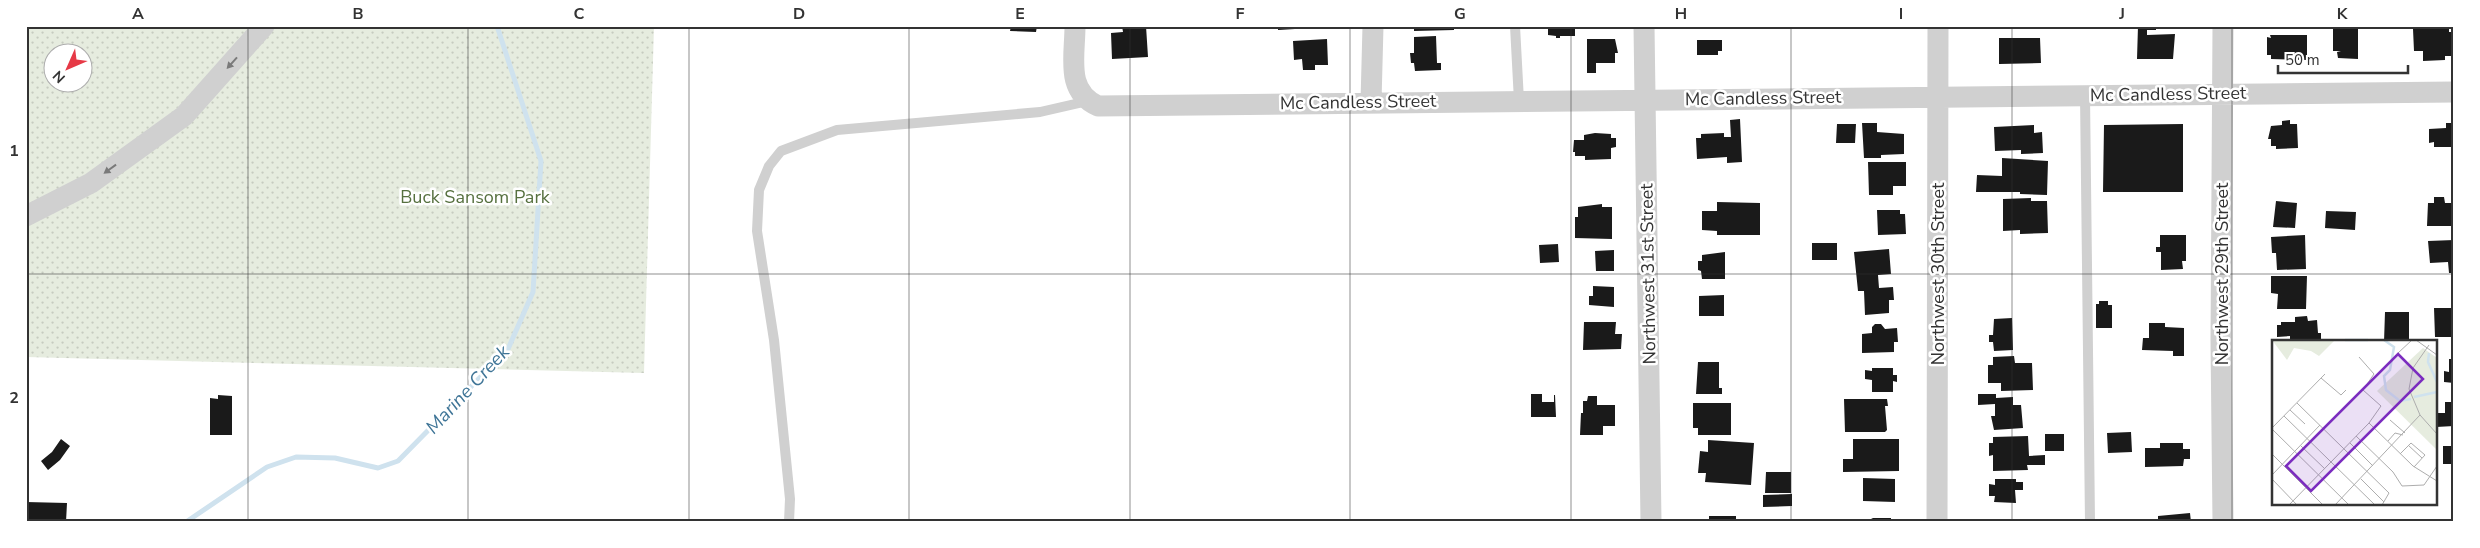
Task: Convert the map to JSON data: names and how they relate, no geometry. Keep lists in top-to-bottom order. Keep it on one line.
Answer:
{"streets":{"street":["Mc Candless Street","Northwest 31st Street","Northwest 30th Street","Northwest 29th Street"]},"crossings":[["Mc Candless Street","Northwest 31st Street"],["Mc Candless Street","Northwest 30th Street"],["Mc Candless Street","Northwest 29th Street"]],"water":["Marine Creek"],"parks":["Buck Sansom Park"],"scale_bar":"50 m","north":"bottom left","grid":{"columns":["A","B","C","D","E","F","G","H","I","J","K"],"rows":["1","2"]}}
